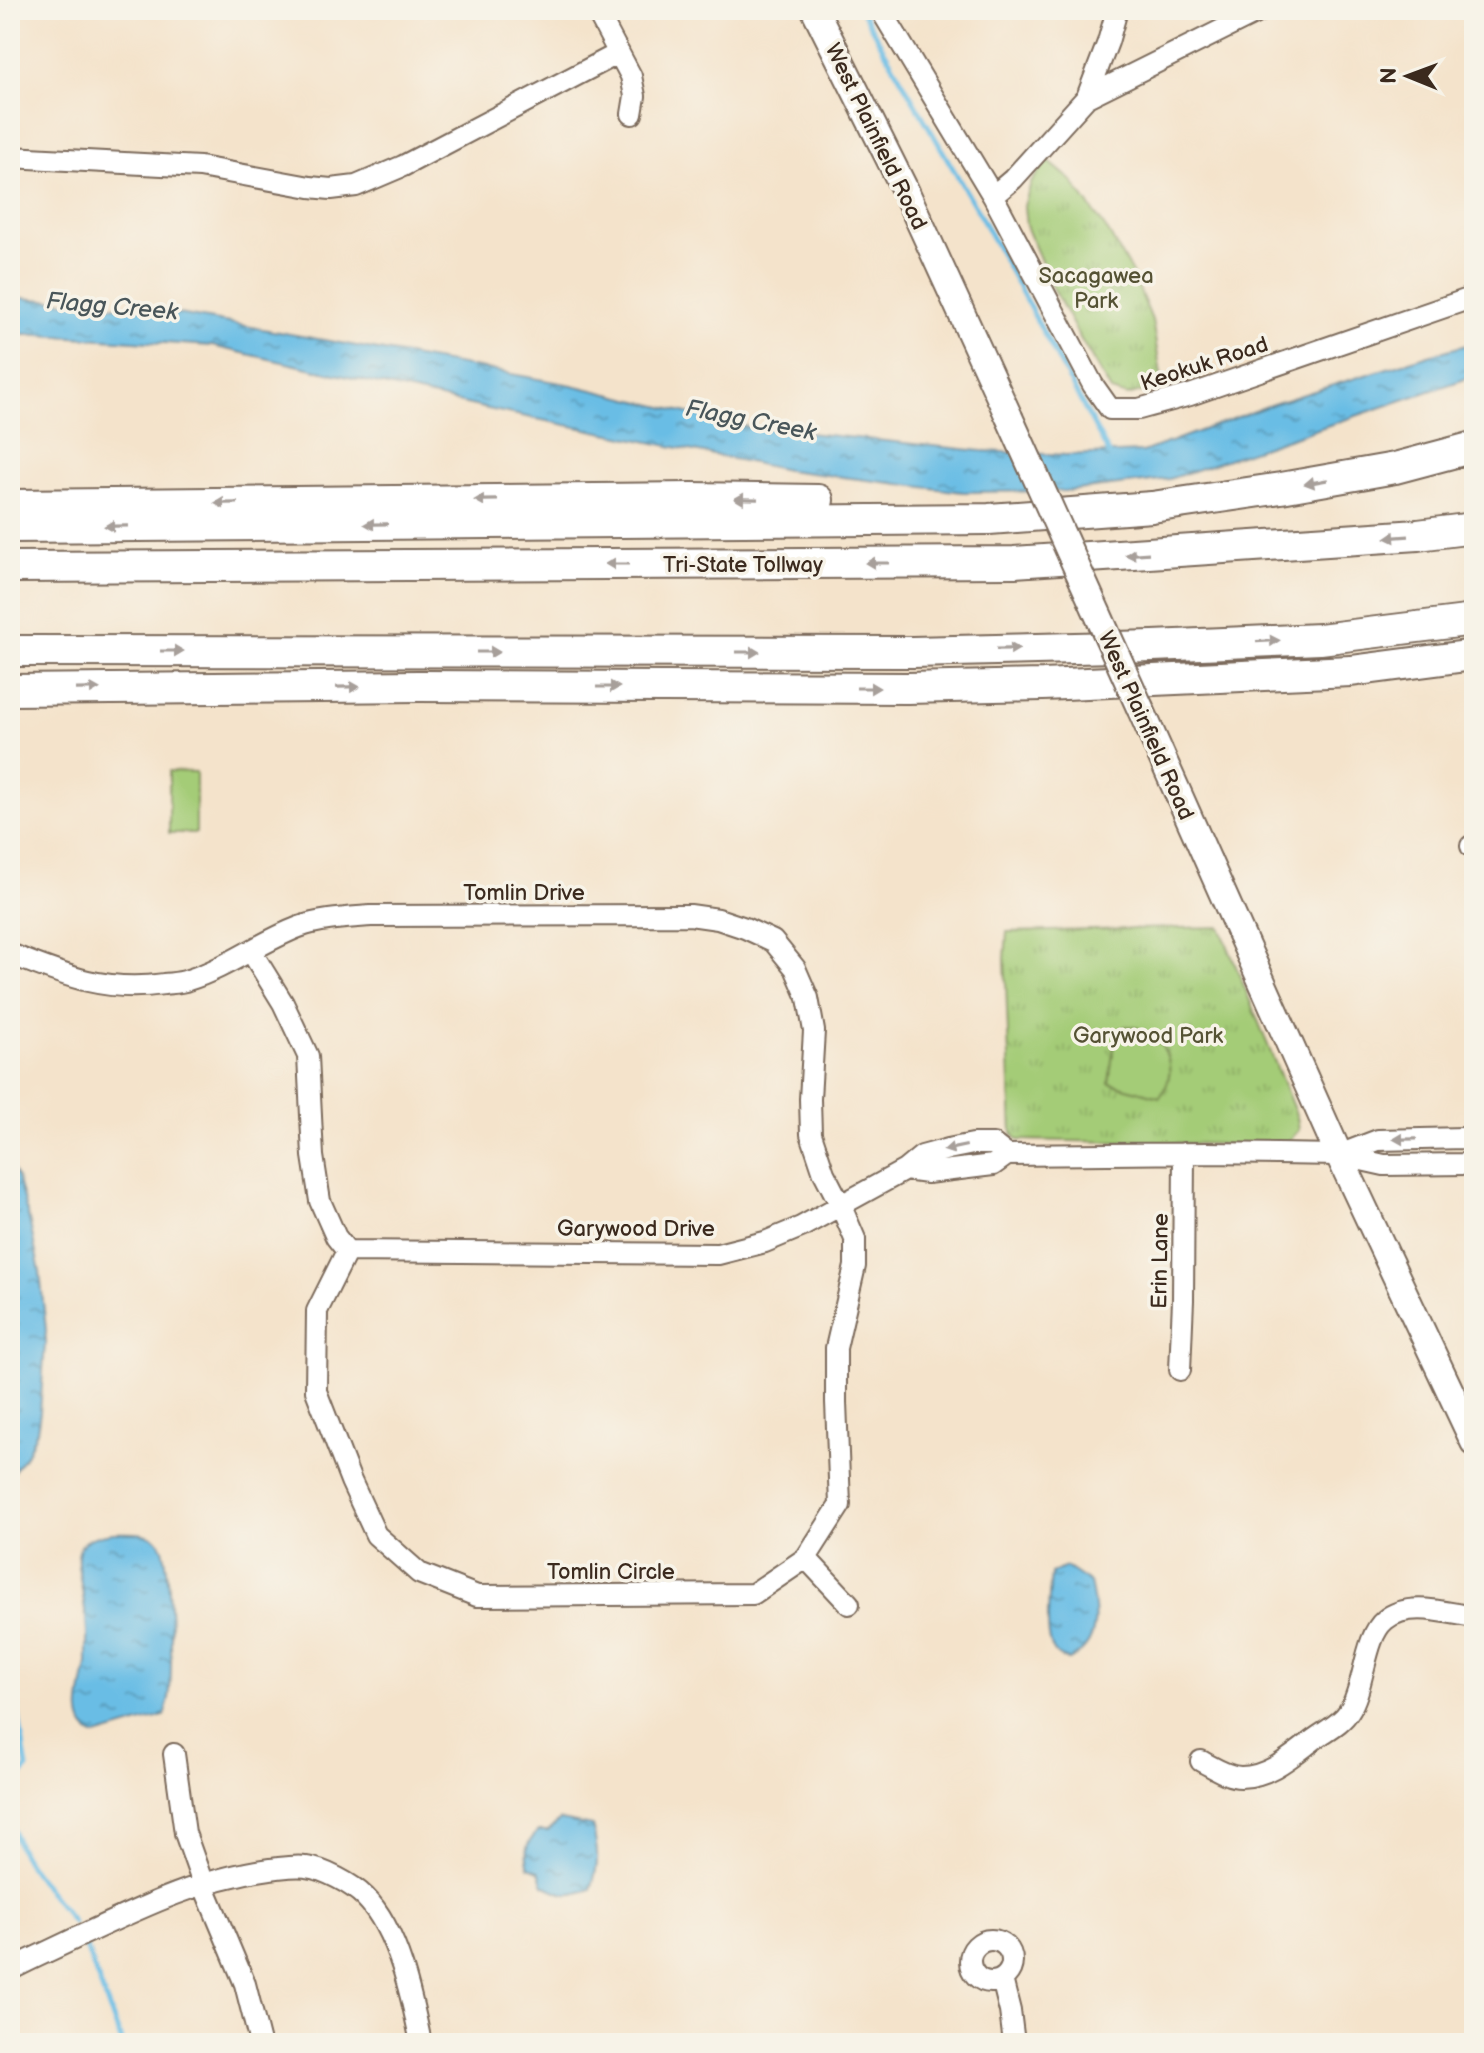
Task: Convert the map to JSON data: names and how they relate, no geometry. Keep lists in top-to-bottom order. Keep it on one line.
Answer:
{"streets":{"highway":["Tri-State Tollway"],"main road":["West Plainfield Road"],"street":["Keokuk Road","Tomlin Drive","Garywood Drive","Erin Lane","Tomlin Circle"]},"crossings":[["West Plainfield Road","Garywood Drive"],["Tomlin Drive","Garywood Drive"],["Tomlin Drive","Tomlin Circle"],["Garywood Drive","Erin Lane"],["Garywood Drive","Tomlin Circle"]],"water":["Flagg Creek"],"parks":["Sacagawea Park","Garywood Park"],"north":"left"}
